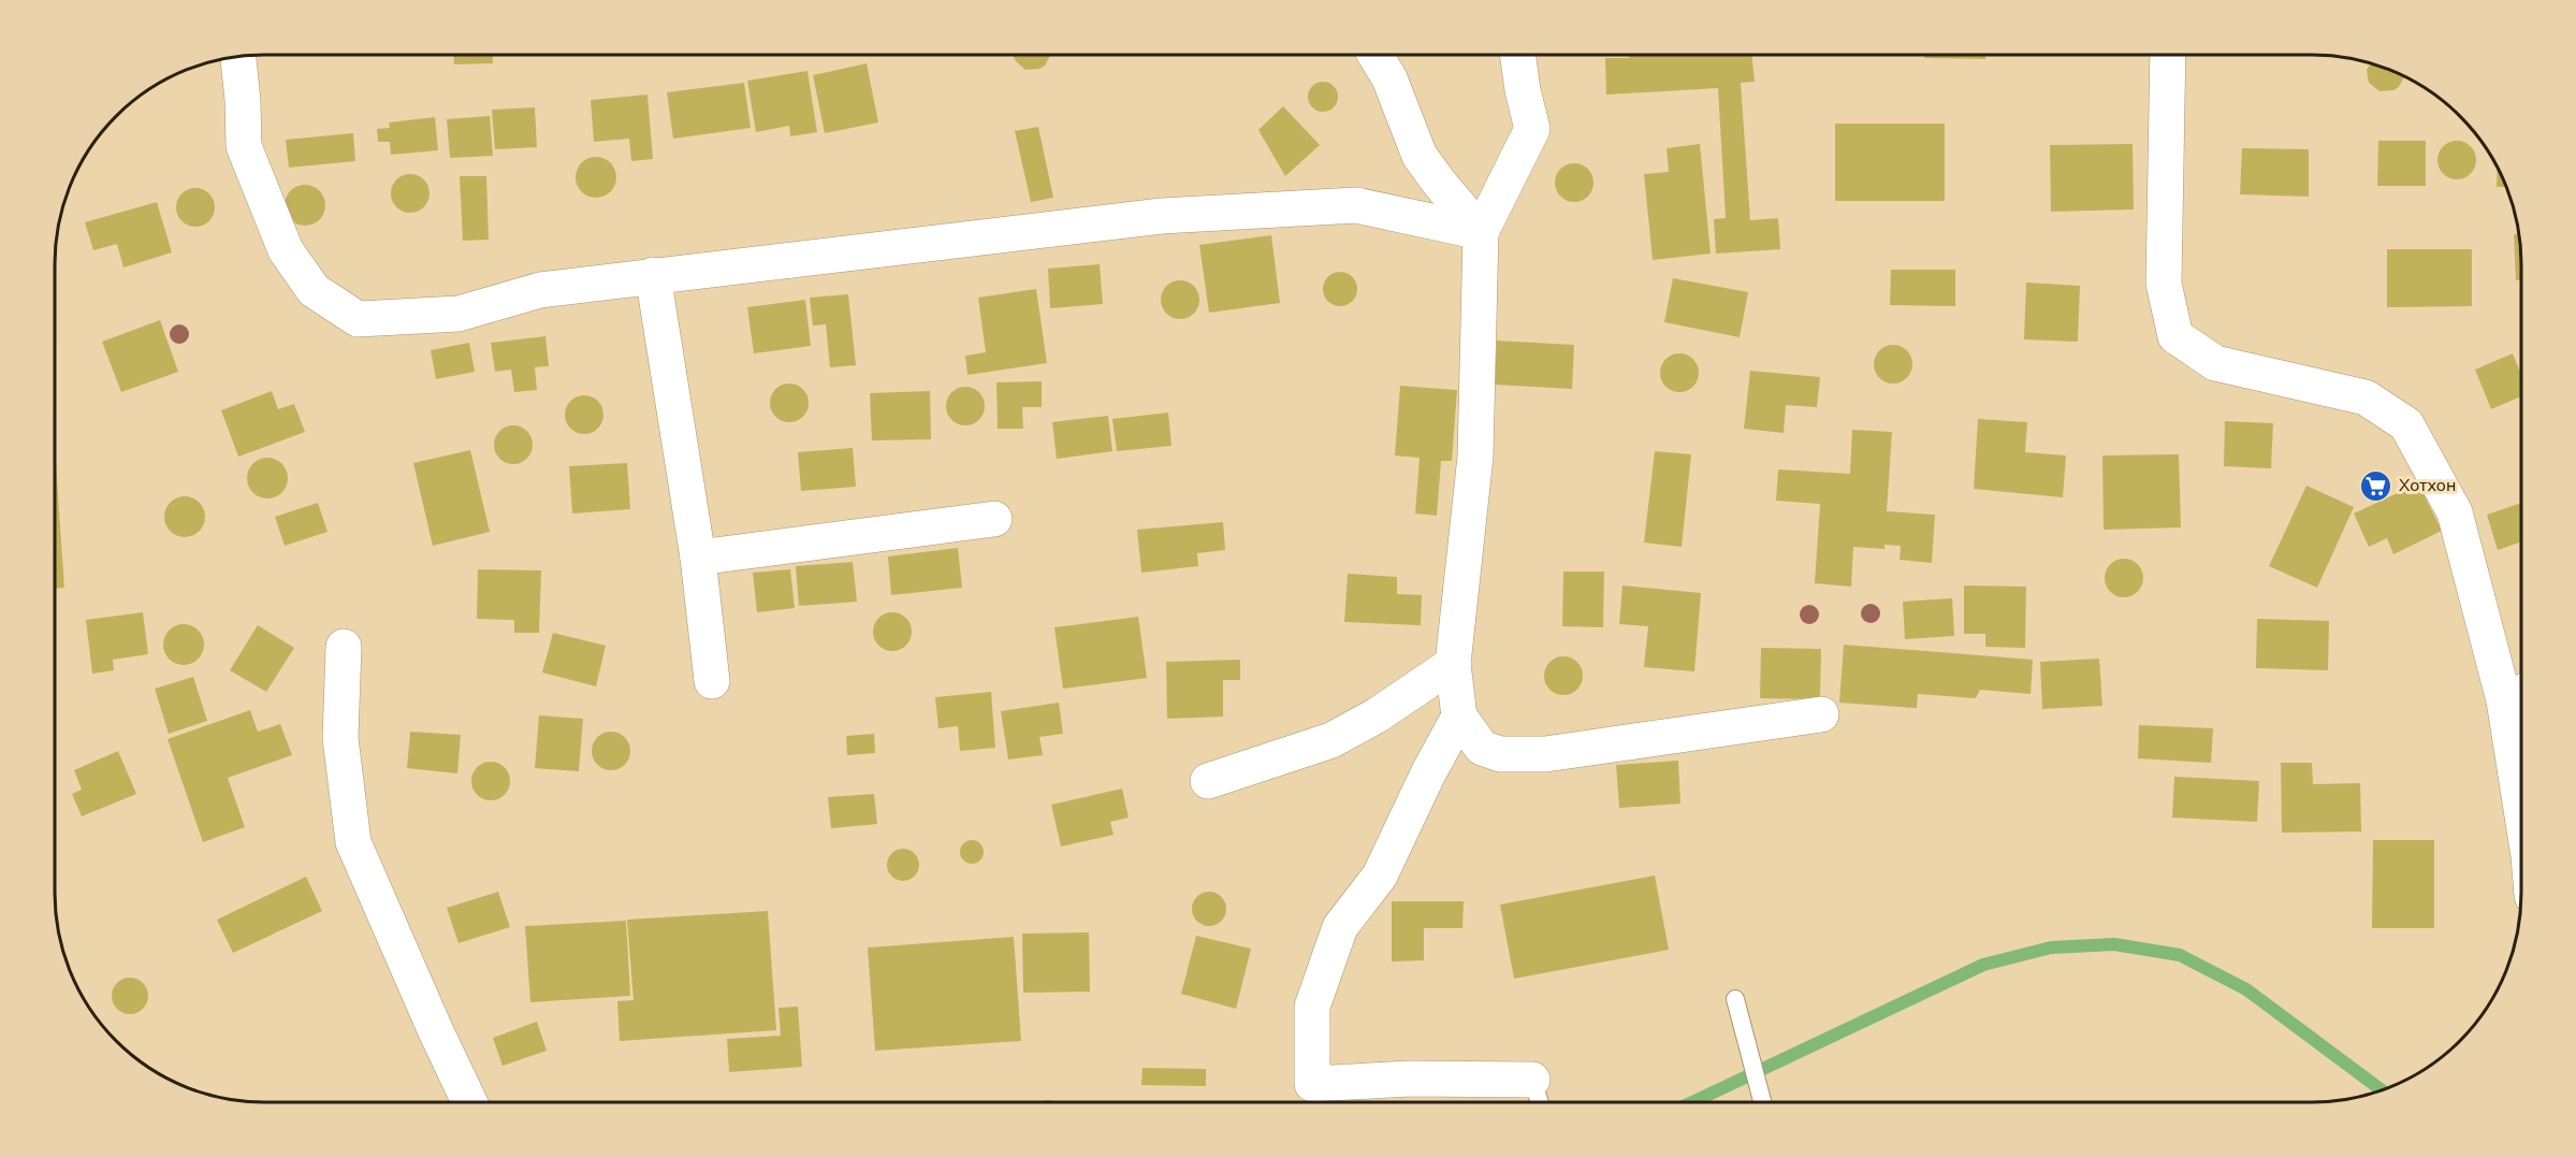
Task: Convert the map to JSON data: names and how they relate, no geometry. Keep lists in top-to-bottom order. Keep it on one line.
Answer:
{"places":{"supermarket":["Хотхон"]}}
